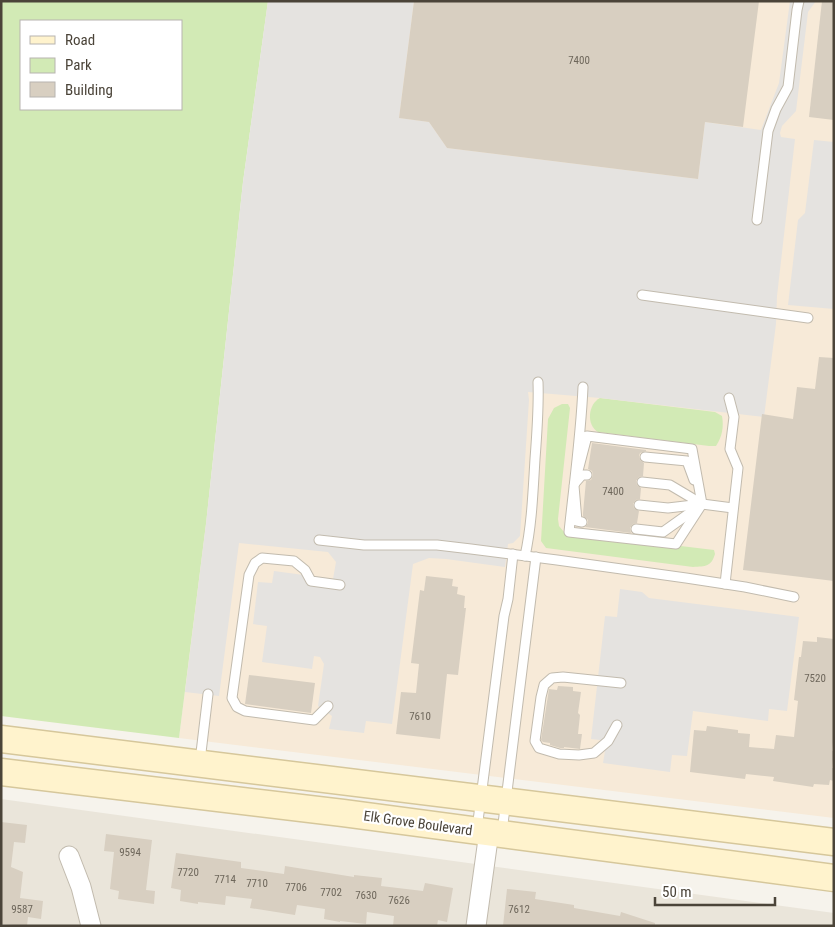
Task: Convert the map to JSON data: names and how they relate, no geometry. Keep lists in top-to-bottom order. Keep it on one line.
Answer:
{"streets":{"main road":["Elk Grove Boulevard"]},"house_numbers":["7400","7400","7520","7610","9594","7720","7714","7710","7706","7702","7630","7626","9587","7612"],"legend":["Road","Park","Building"],"scale_bar":"50 m"}
